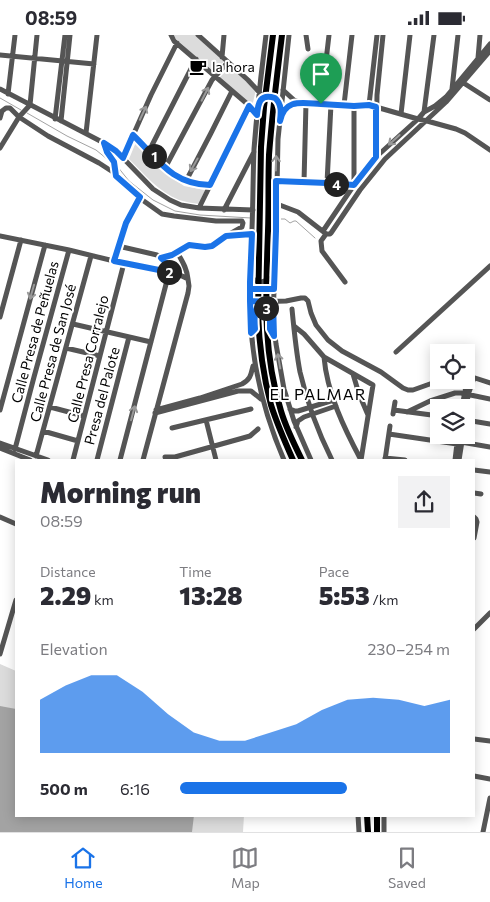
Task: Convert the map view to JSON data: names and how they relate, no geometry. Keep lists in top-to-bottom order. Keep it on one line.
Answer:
{"streets":{"street":["Calle Presa de Peñuelas","Calle Presa de San José","Calle Presa Corralejo","Presa del Palote"]},"districts":["EL PALMAR"],"places":{"cafe":["la hora"]},"page":{"status":"08:59","pins":["1","4","2","3"],"heading":["Morning run","08:59"],"stats":[["Distance","2.29 km"],["Time","13:28"],["Pace","5:53 /km"]],"chart":["Elevation","230–254 m"],"list":[{"name":"500 m","note":"6:16"}],"tabs":["Home","Map","Saved"]}}
